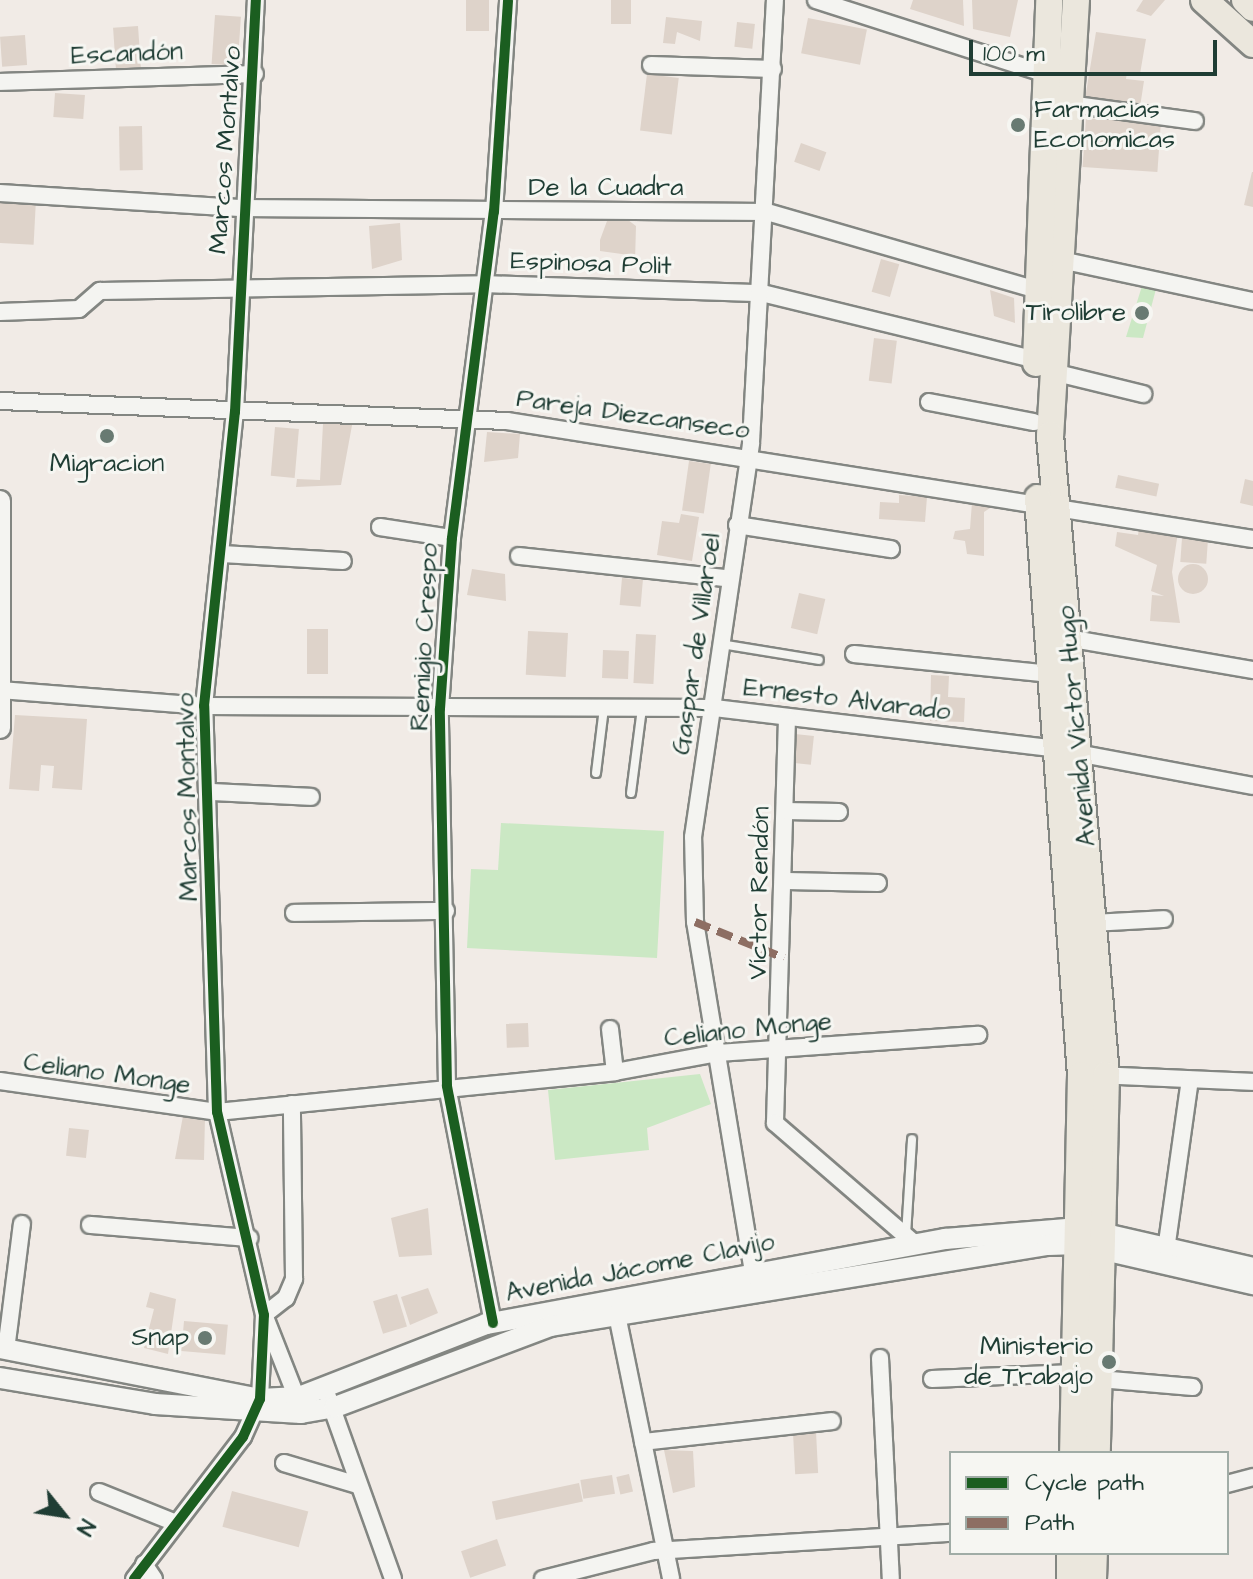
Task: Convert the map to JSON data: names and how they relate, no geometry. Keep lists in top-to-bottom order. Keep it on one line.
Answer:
{"streets":{"main road":["Avenida Victor Hugo"],"street":["Escandón","Marcos Montalvo","De la Cuadra","Espinosa Polit","Pareja Diezcanseco","Remigio Crespo","Gaspar de Villaroel","Ernesto Alvarado","Víctor Rendón","Celiano Monge","Avenida Jácome Clavijo"]},"crossings":[["Escandón","Marcos Montalvo"],["Marcos Montalvo","De la Cuadra"],["Marcos Montalvo","Espinosa Polit"],["Marcos Montalvo","Pareja Diezcanseco"],["Marcos Montalvo","Ernesto Alvarado"],["Marcos Montalvo","Celiano Monge"],["Marcos Montalvo","Avenida Jácome Clavijo"],["De la Cuadra","Remigio Crespo"],["De la Cuadra","Gaspar de Villaroel"],["De la Cuadra","Avenida Victor Hugo"],["Espinosa Polit","Remigio Crespo"],["Espinosa Polit","Gaspar de Villaroel"],["Espinosa Polit","Avenida Victor Hugo"],["Pareja Diezcanseco","Remigio Crespo"],["Pareja Diezcanseco","Gaspar de Villaroel"],["Pareja Diezcanseco","Avenida Victor Hugo"],["Remigio Crespo","Ernesto Alvarado"],["Remigio Crespo","Celiano Monge"],["Remigio Crespo","Avenida Jácome Clavijo"],["Gaspar de Villaroel","Ernesto Alvarado"],["Gaspar de Villaroel","Celiano Monge"],["Gaspar de Villaroel","Avenida Jácome Clavijo"],["Ernesto Alvarado","Avenida Victor Hugo"],["Ernesto Alvarado","Víctor Rendón"],["Avenida Victor Hugo","Avenida Jácome Clavijo"],["Víctor Rendón","Celiano Monge"],["Víctor Rendón","Avenida Jácome Clavijo"]],"places":["Farmacias Economicas","Tirolibre","Migracion","Snap","Ministerio de Trabajo"],"legend":["Cycle path","Path"],"scale_bar":"100 m","north":"bottom right"}
